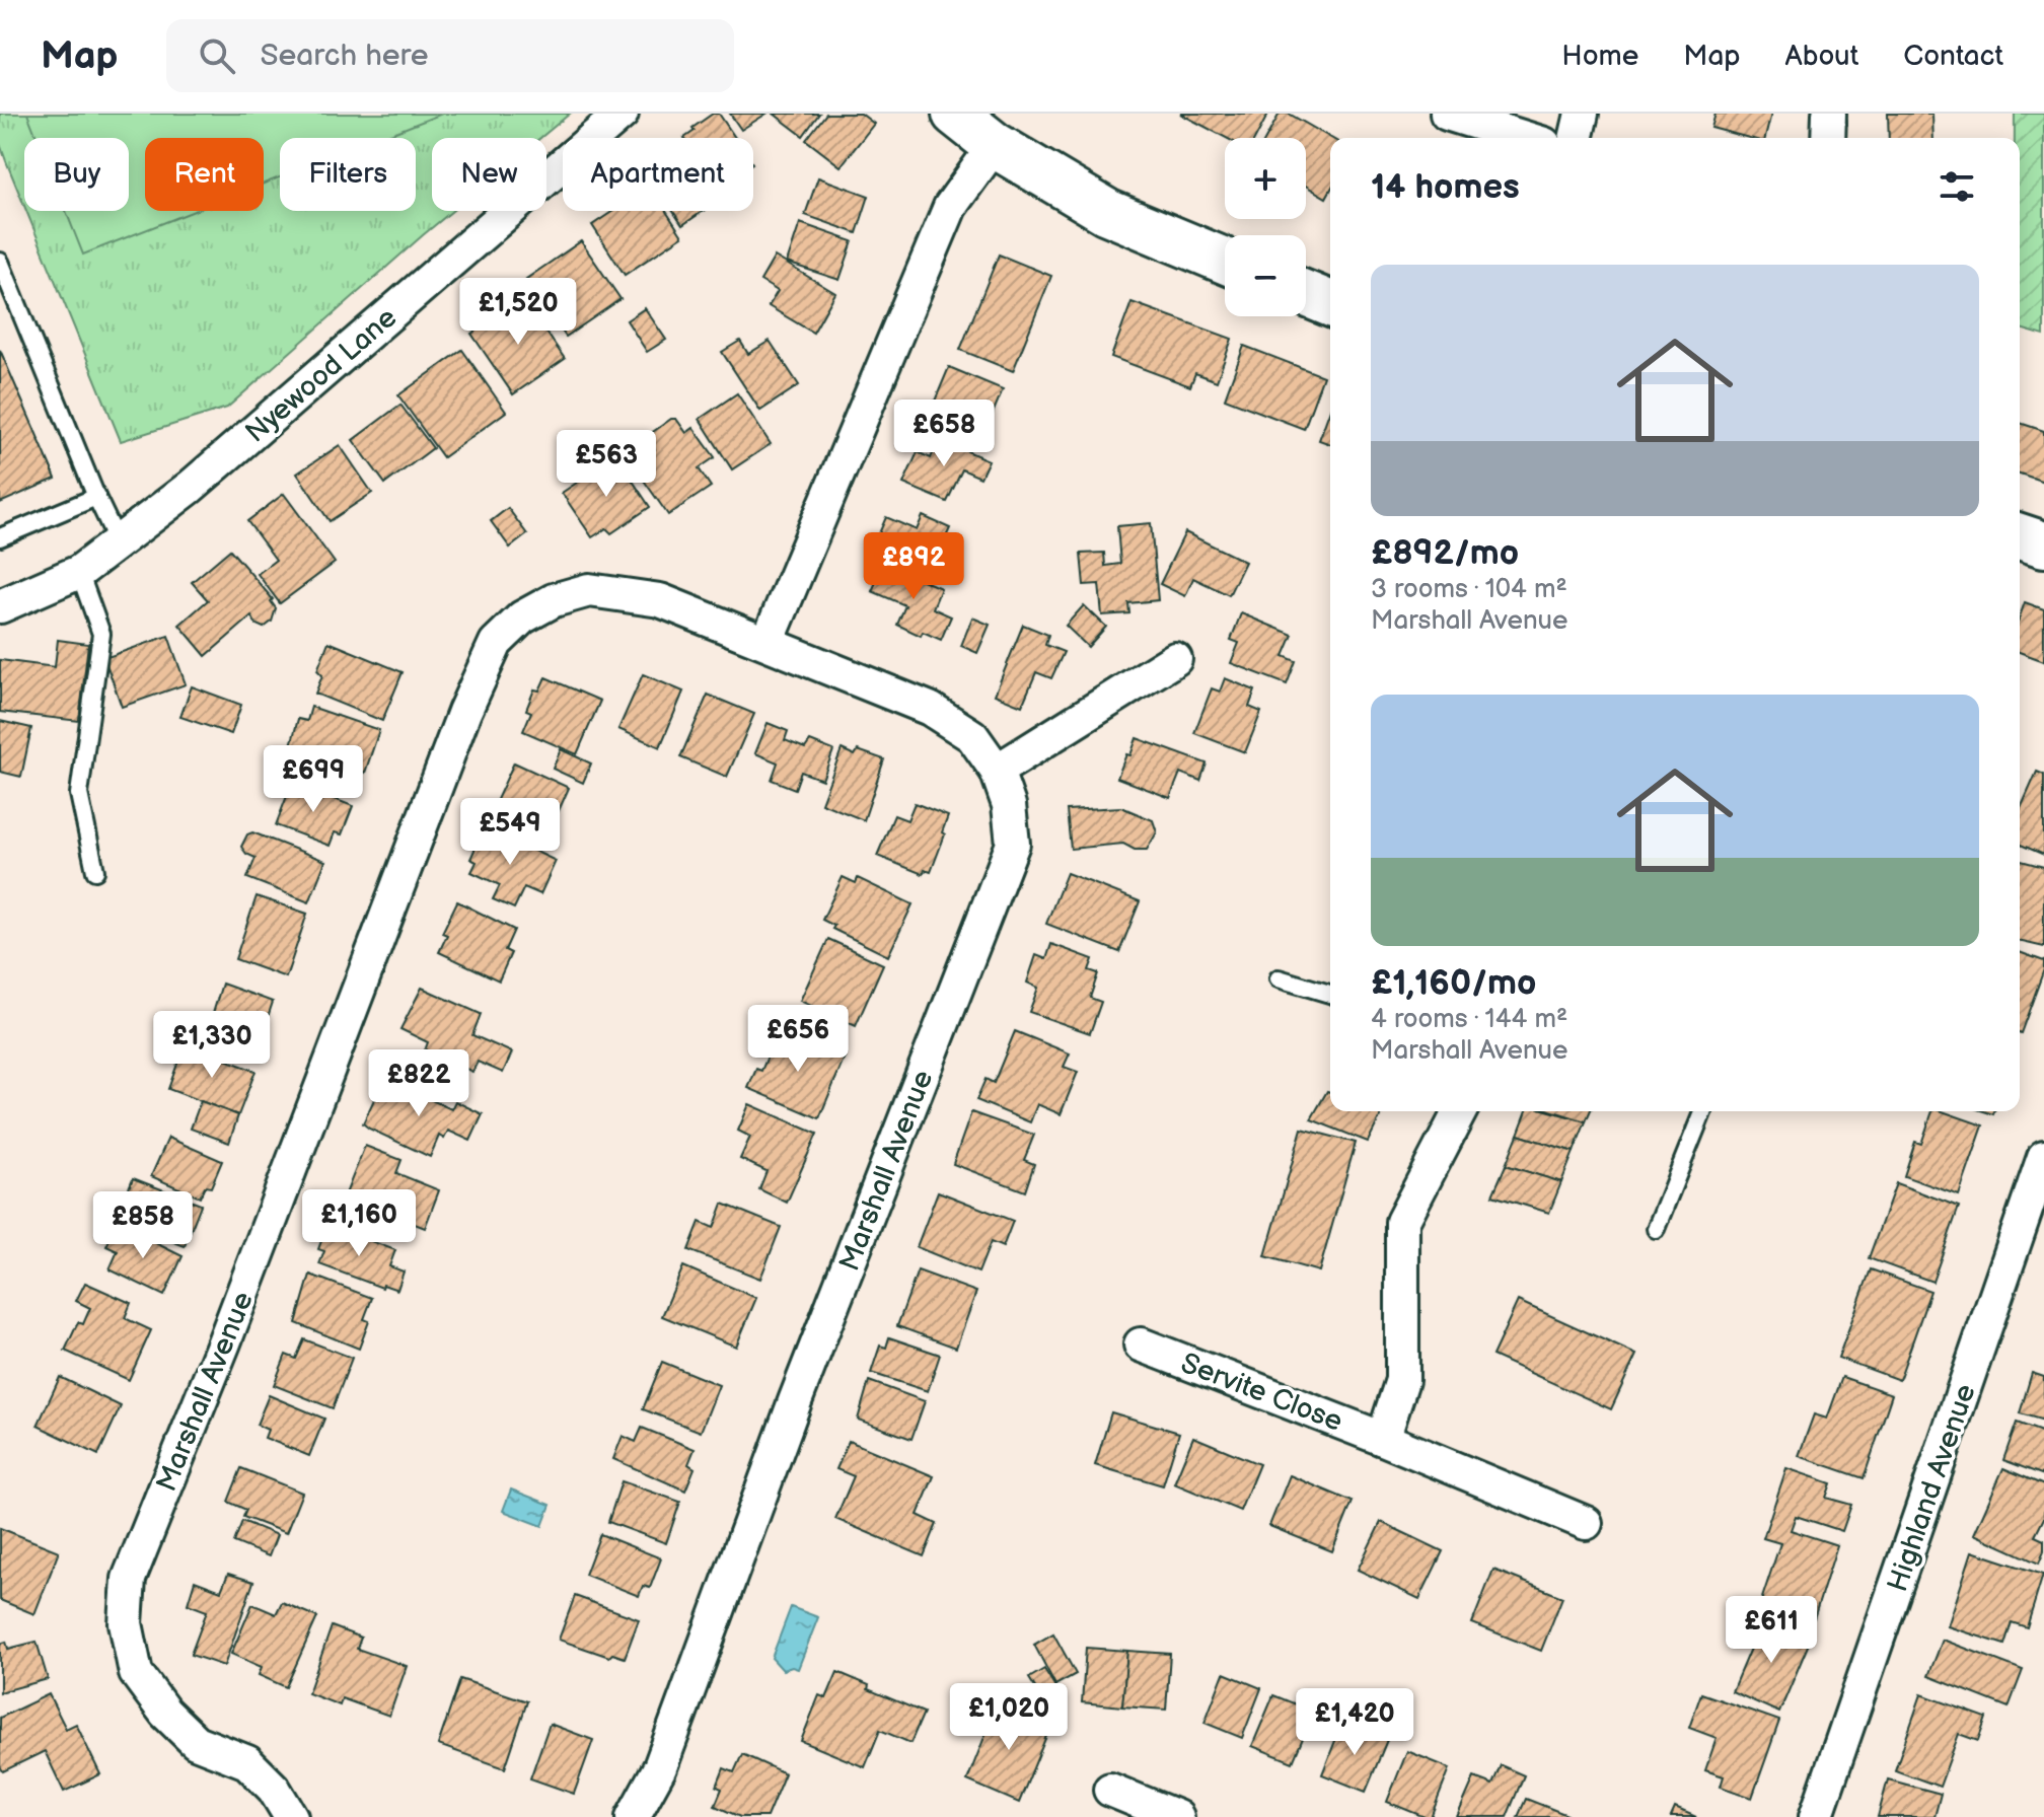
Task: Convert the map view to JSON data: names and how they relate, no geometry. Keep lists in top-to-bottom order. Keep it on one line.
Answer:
{"streets":{"street":["Nyewood Lane","Marshall Avenue","Servite Close","Highland Avenue"]},"page":{"header":"Map","search":"Search here","nav":["Home","Map","About","Contact"],"map_buttons":["+","−"],"chip":["Buy","Rent","Filters","New","Apartment"],"heading":"14 homes","list":[{"name":"£892/mo","note":"3 rooms · 104 m² · Marshall Avenue"},{"name":"£1,160/mo","note":"4 rooms · 144 m² · Marshall Avenue"}],"price":["£1,520","£658","£563","£892","£699","£549","£656","£1,330","£822","£1,160","£858","£611","£1,020","£1,420"]}}
